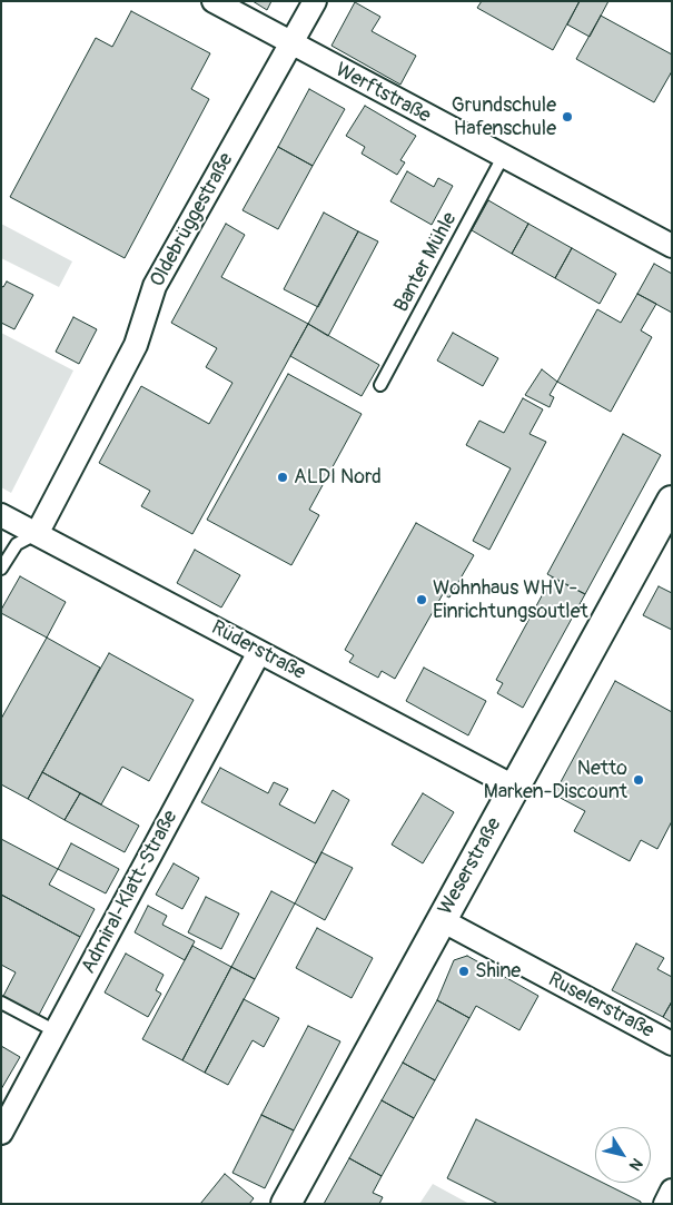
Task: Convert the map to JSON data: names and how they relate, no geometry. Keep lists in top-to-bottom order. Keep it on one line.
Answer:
{"streets":{"street":["Werftstraße","Oldebrüggestraße","Rüderstraße","Weserstraße","Admiral-Klatt-Straße","Ruselerstraße"],"lane":["Banter Mühle"]},"crossings":[["Werftstraße","Oldebrüggestraße"],["Werftstraße","Banter Mühle"],["Oldebrüggestraße","Rüderstraße"],["Rüderstraße","Weserstraße"],["Rüderstraße","Admiral-Klatt-Straße"],["Weserstraße","Ruselerstraße"]],"places":["Grundschule Hafenschule","ALDI Nord","Wohnhaus WHV - Einrichtungsoutlet","Netto Marken-Discount","Shine"],"north":"bottom right"}
